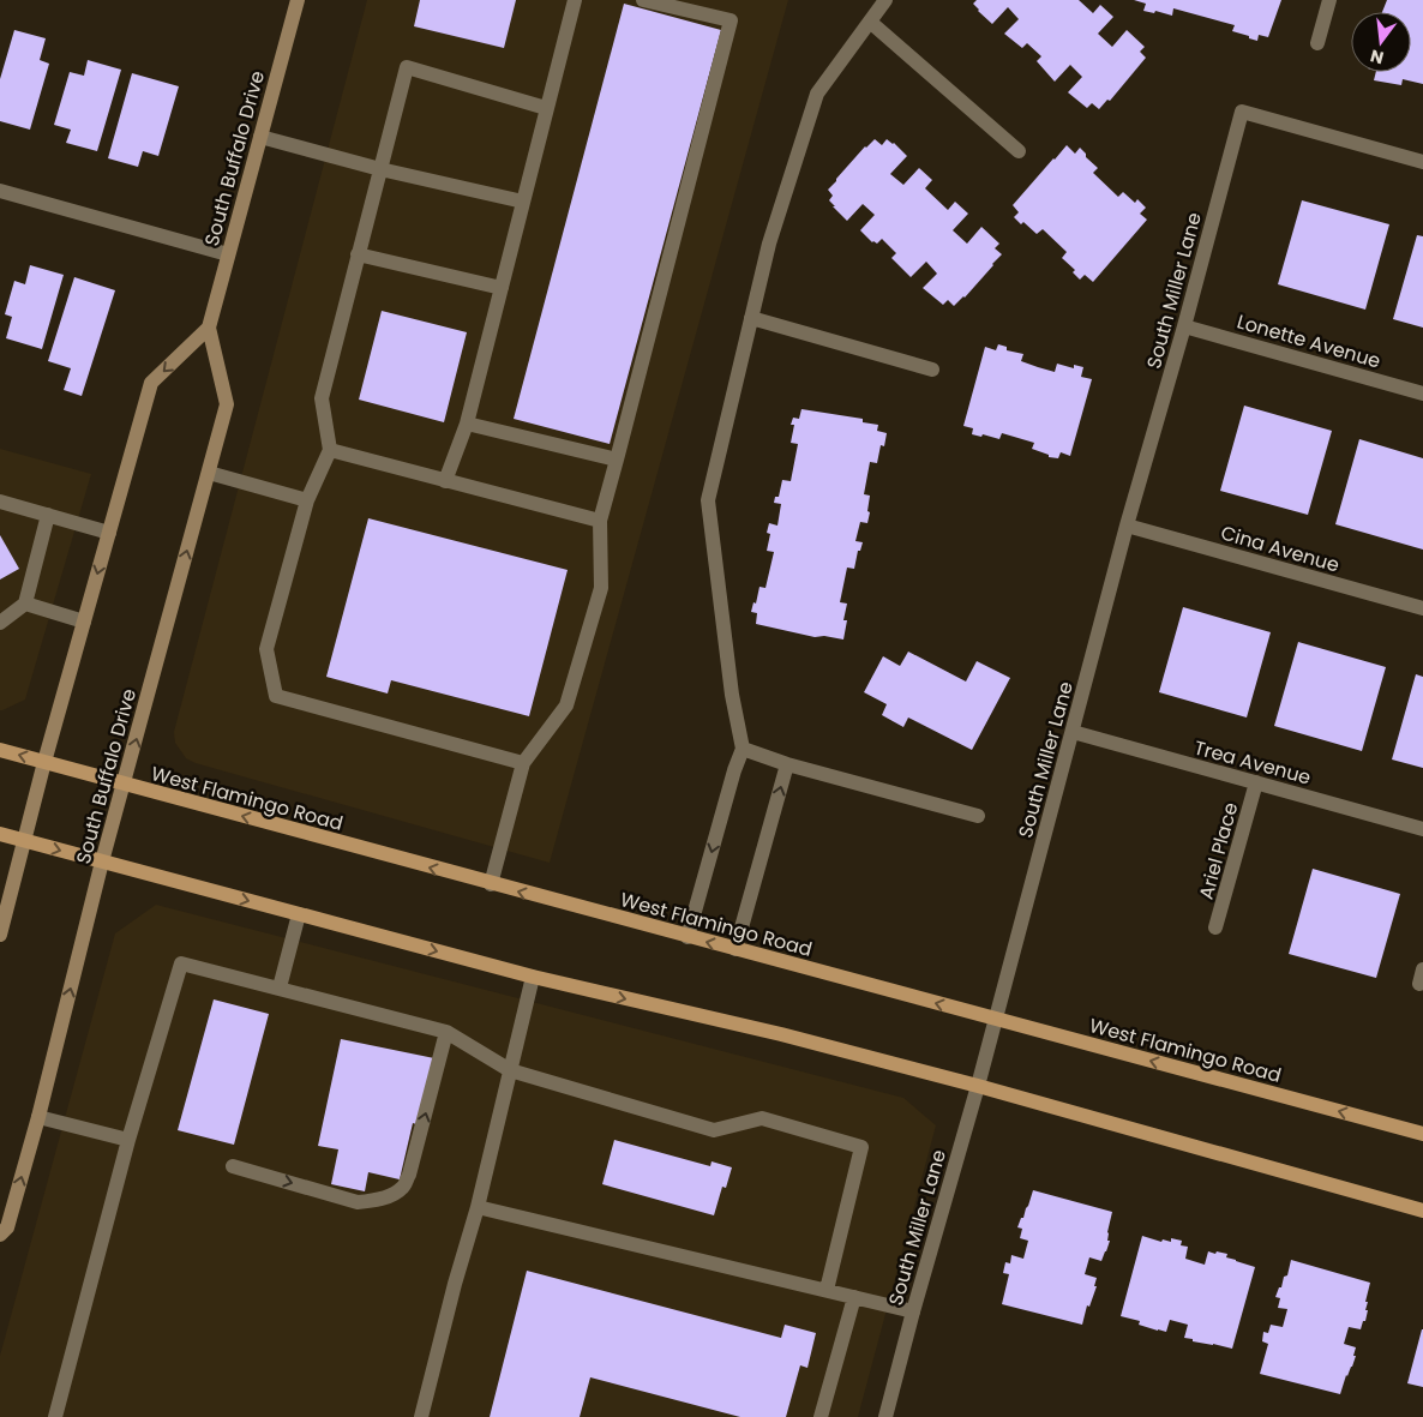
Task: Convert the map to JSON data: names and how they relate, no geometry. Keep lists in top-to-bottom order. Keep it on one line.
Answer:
{"streets":{"main road":["South Buffalo Drive","West Flamingo Road"],"street":["South Miller Lane","Lonette Avenue","Cina Avenue","Trea Avenue","Ariel Place"]},"crossings":[["South Buffalo Drive","West Flamingo Road"],["South Miller Lane","Lonette Avenue"],["South Miller Lane","Cina Avenue"],["South Miller Lane","Trea Avenue"],["South Miller Lane","West Flamingo Road"],["Trea Avenue","Ariel Place"]],"north":"bottom"}
